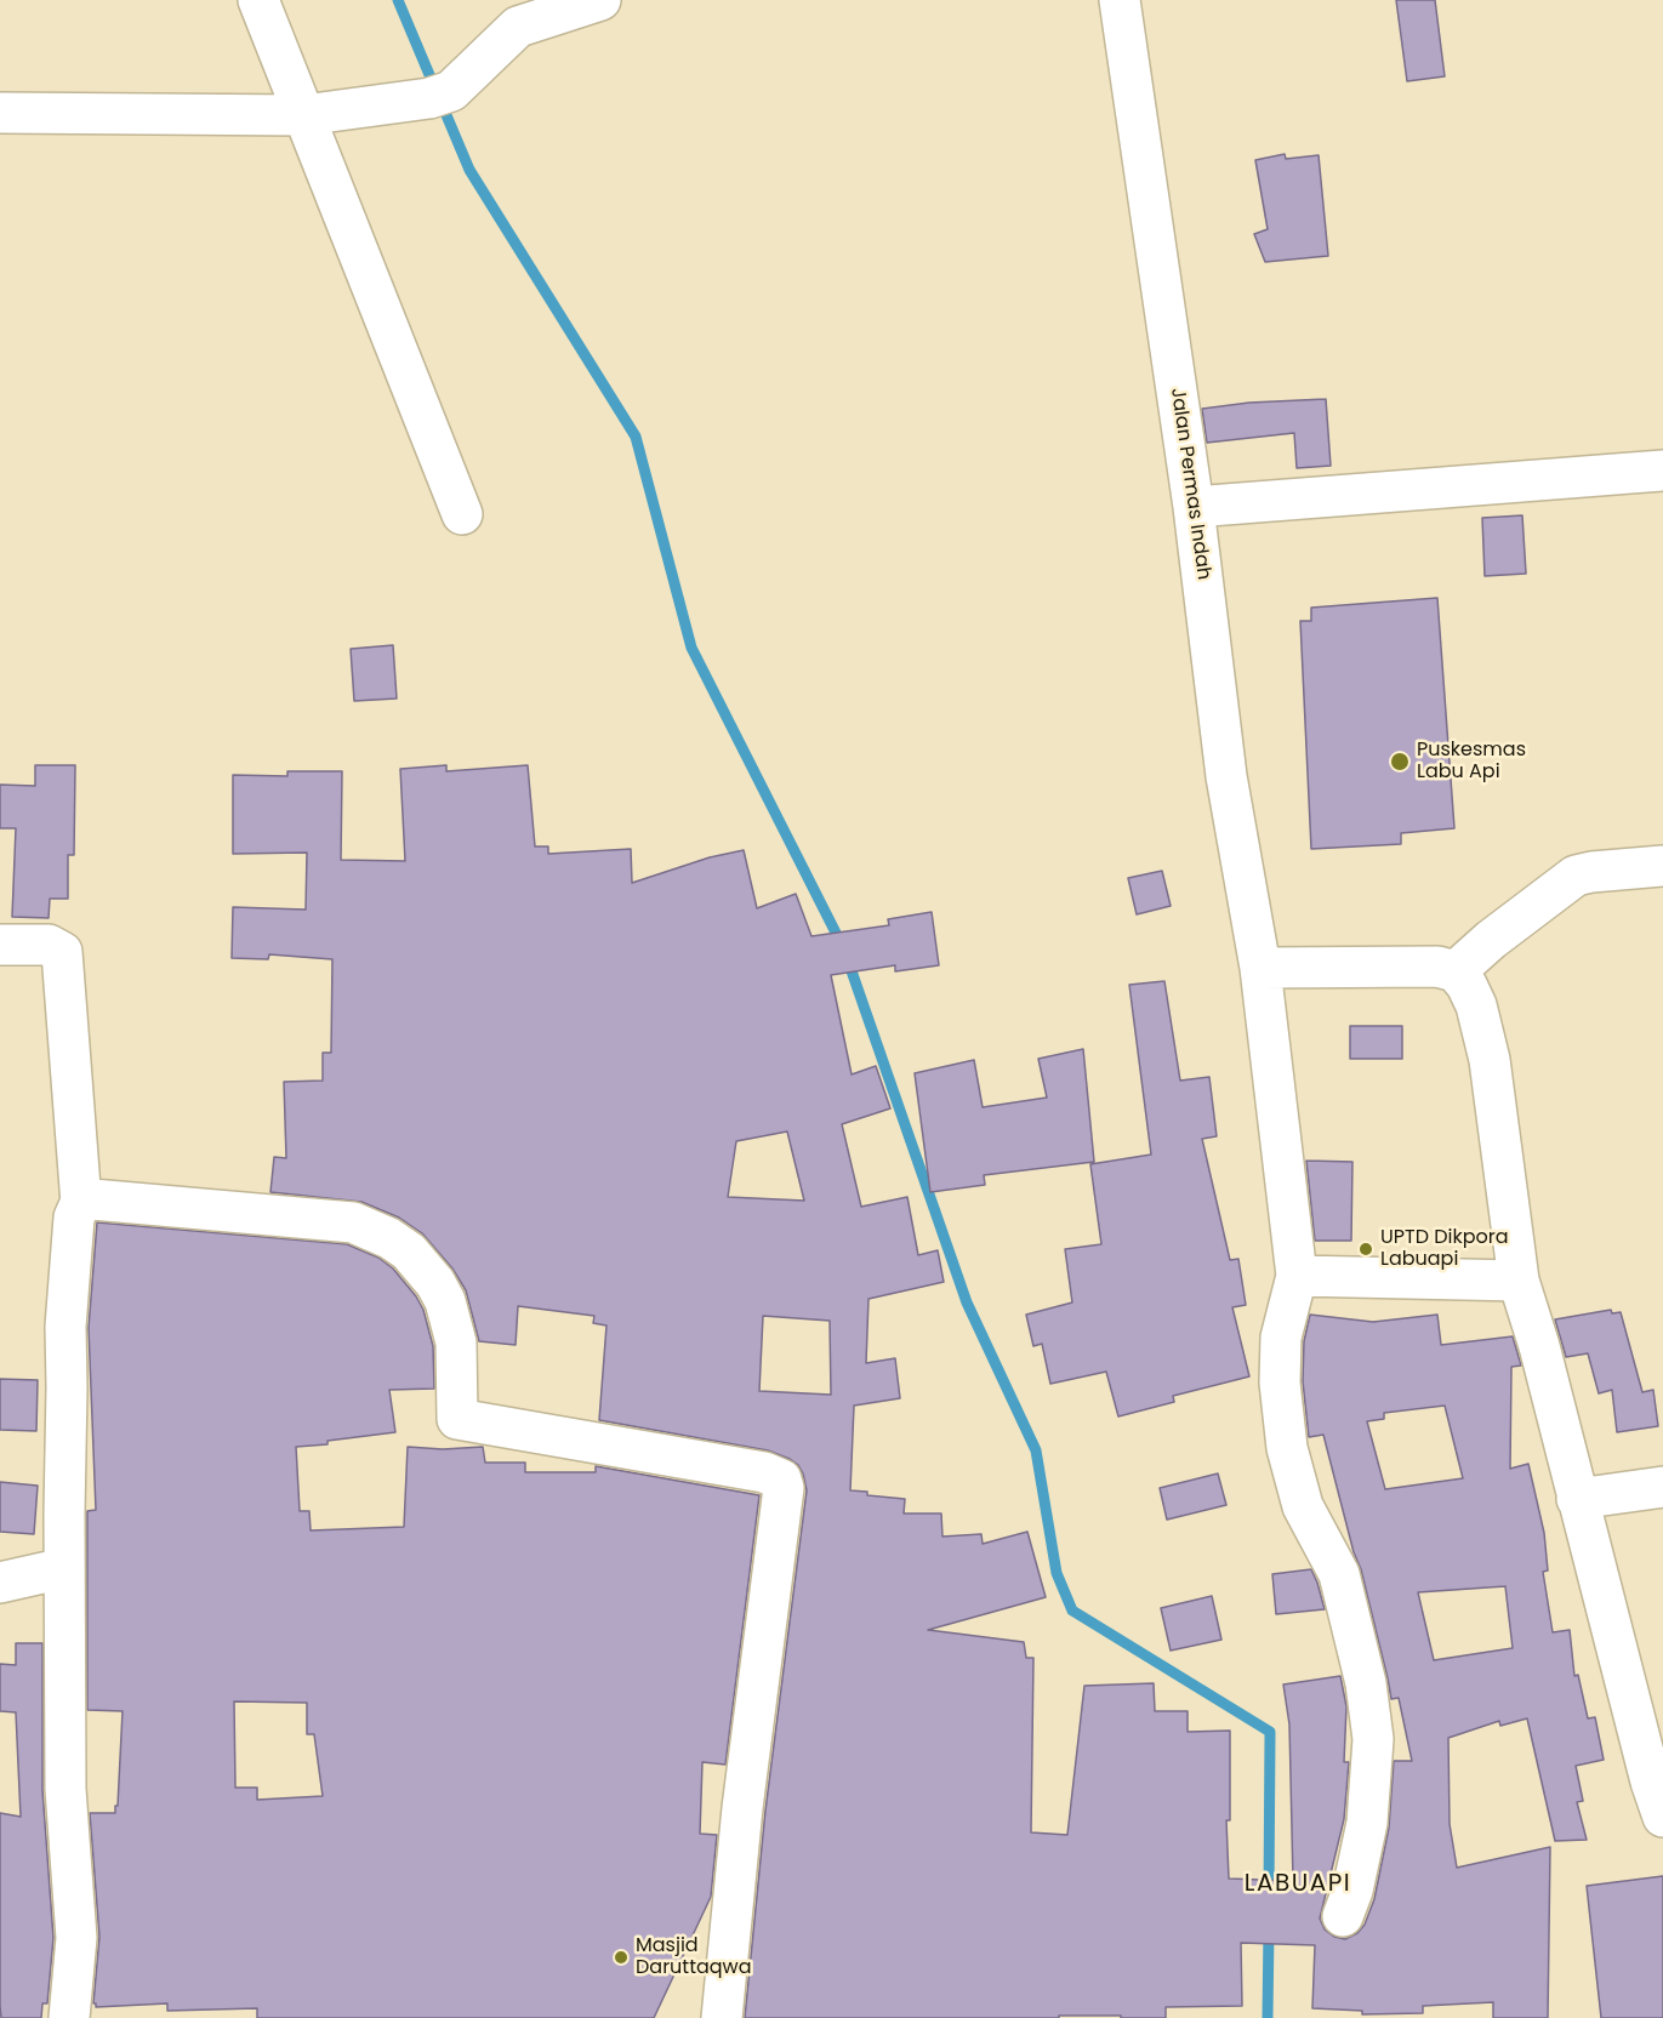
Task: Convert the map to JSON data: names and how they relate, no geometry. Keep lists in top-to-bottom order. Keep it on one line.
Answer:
{"streets":{"street":["Jalan Permas Indah"]},"districts":["LABUAPI"],"places":["Puskesmas Labu Api","UPTD Dikpora Labuapi","Masjid Daruttaqwa"]}
